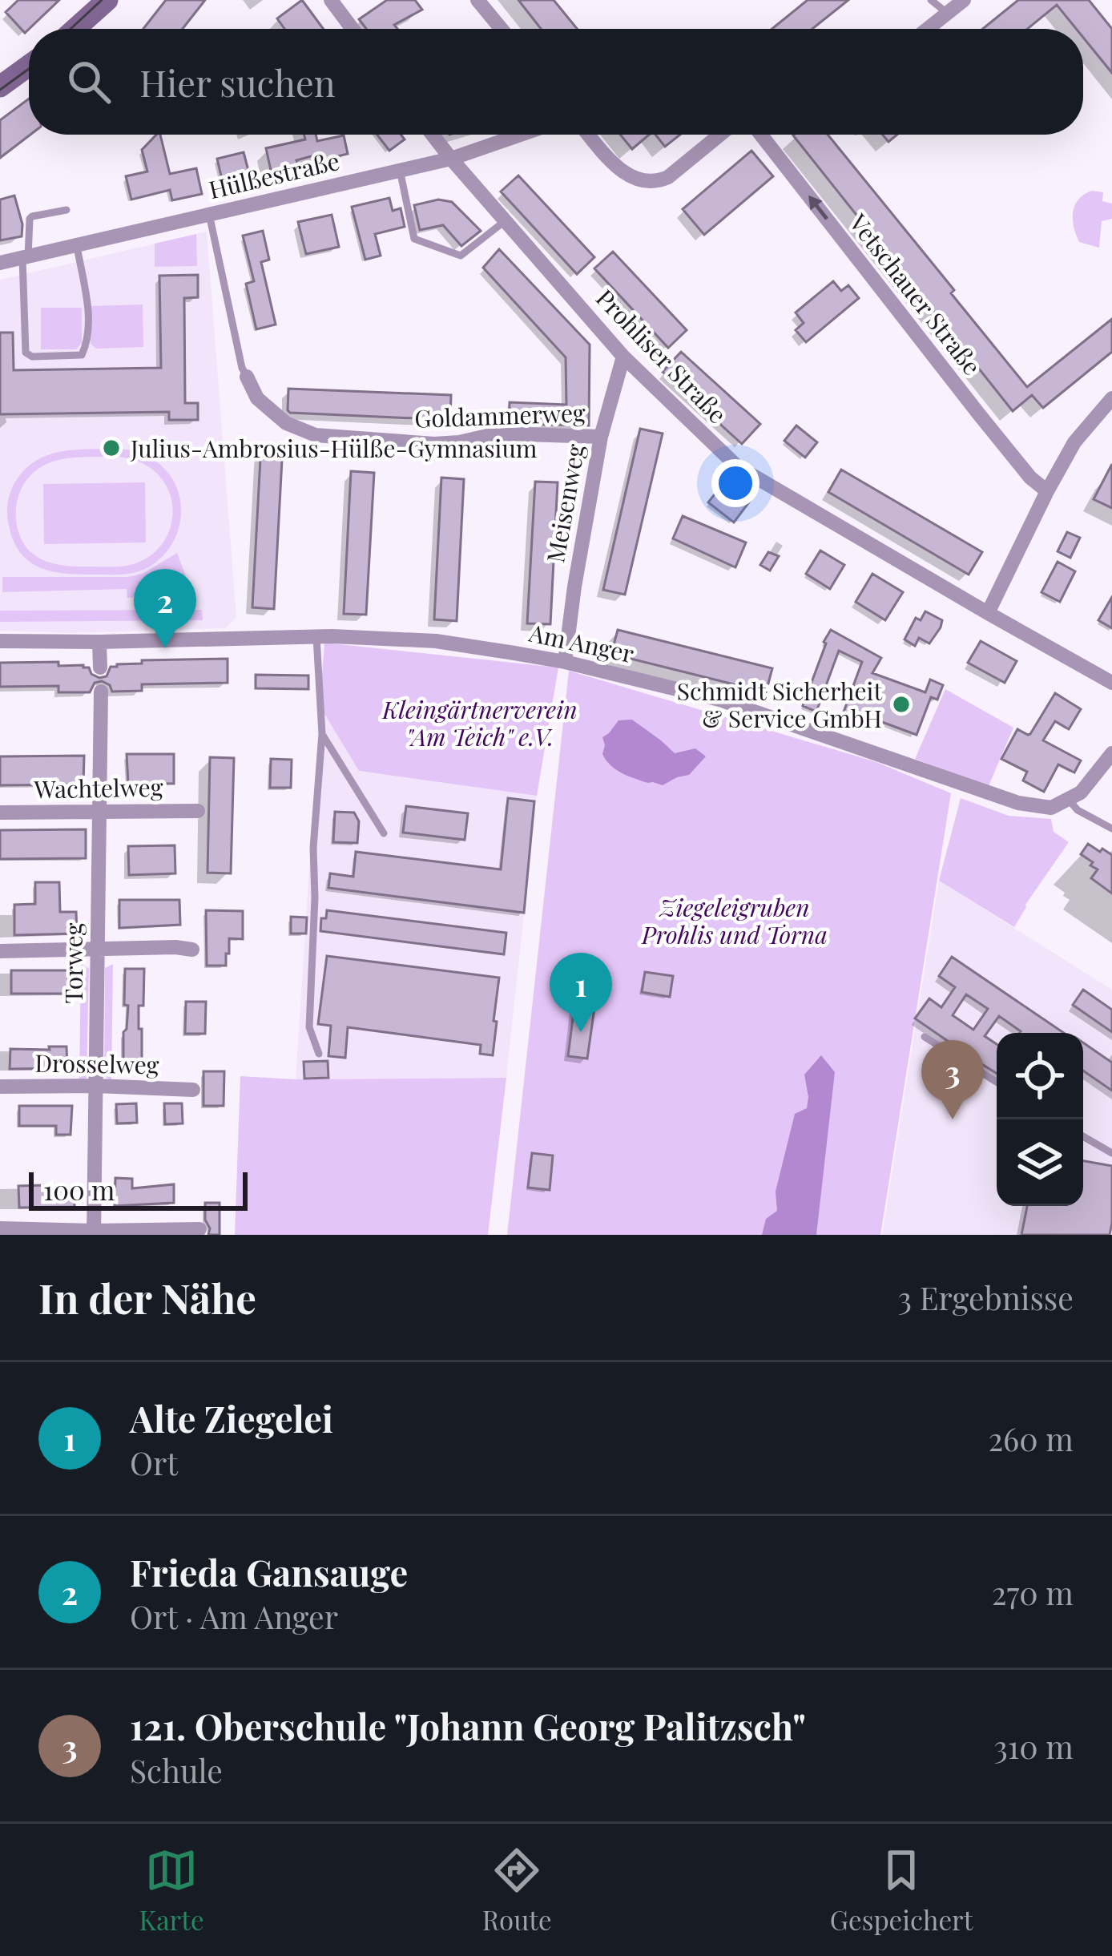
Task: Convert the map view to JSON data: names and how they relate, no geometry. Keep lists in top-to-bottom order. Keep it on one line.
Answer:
{"streets":{"street":["Hülßestraße","Vetschauer Straße","Prohliser Straße","Goldammerweg","Meisenweg","Am Anger","Wachtelweg","Torweg","Drosselweg"]},"crossings":[["Hülßestraße","Prohliser Straße"],["Hülßestraße","Goldammerweg"],["Prohliser Straße","Meisenweg"],["Goldammerweg","Meisenweg"],["Meisenweg","Am Anger"],["Wachtelweg","Torweg"],["Torweg","Drosselweg"]],"one_way":["Vetschauer Straße"],"parks":["Kleingärtnerverein \"Am Teich\" e.V.","Ziegeleigruben Prohlis und Torna"],"places":["Julius-Ambrosius-Hülße-Gymnasium","Schmidt Sicherheit & Service GmbH"],"scale_bar":"100 m","page":{"search":"Hier suchen","pins":["2","1","3"],"scale":"100 m","heading":["In der Nähe","3 Ergebnisse"],"list":[{"mark":"1","name":"Alte Ziegelei","note":"Ort","value":"260 m"},{"mark":"2","name":"Frieda Gansauge","note":"Ort · Am Anger","value":"270 m"},{"mark":"3","name":"121. Oberschule \"Johann Georg Palitzsch\"","note":"Schule","value":"310 m"}],"nav":["Karte","Route","Gespeichert"]}}
